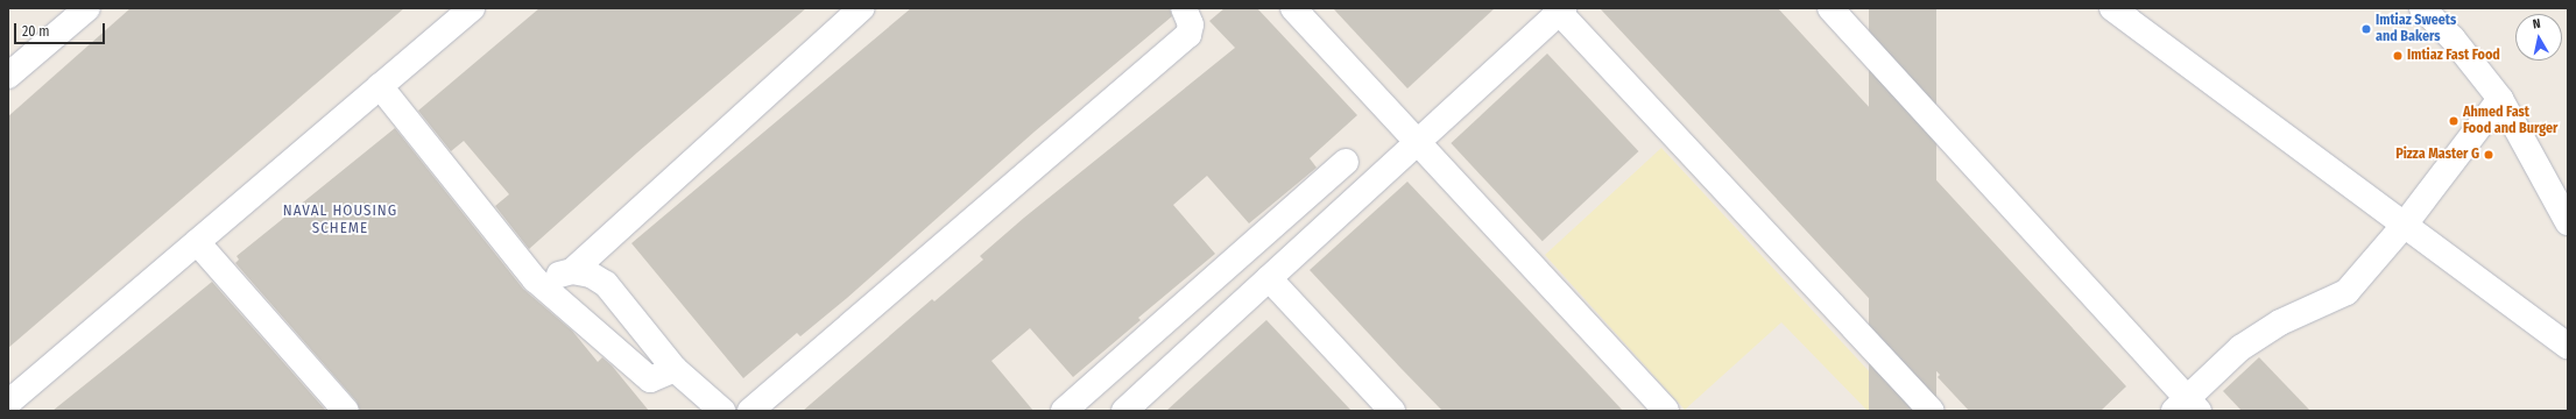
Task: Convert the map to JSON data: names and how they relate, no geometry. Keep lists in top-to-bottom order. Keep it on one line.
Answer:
{"districts":["NAVAL HOUSING SCHEME"],"places":["Imtiaz Sweets and Bakers","Imtiaz Fast Food","Ahmed Fast Food and Burger","Pizza Master G"],"scale_bar":"20 m","north":"top"}
